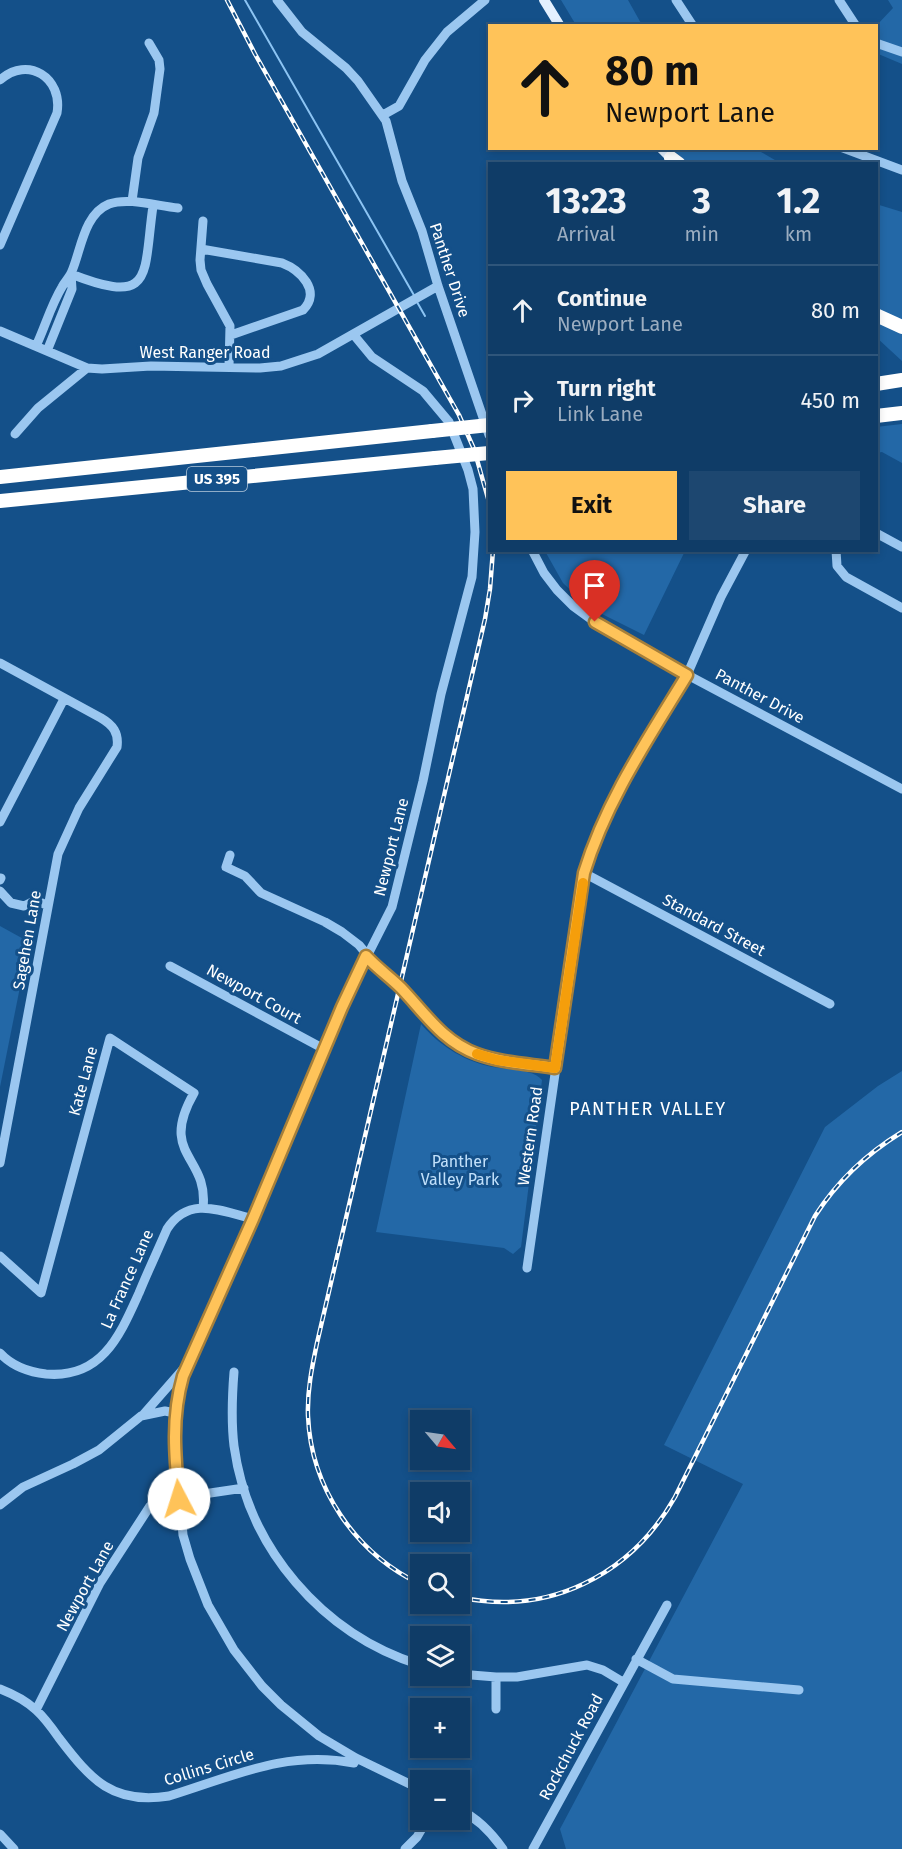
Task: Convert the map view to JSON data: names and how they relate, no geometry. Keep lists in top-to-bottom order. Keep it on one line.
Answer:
{"streets":{"highway":["US 395"],"street":["Panther Drive","West Ranger Road","Newport Lane","Standard Street","Sagehen Lane","Newport Court","Kate Lane","Western Road","La France Lane","Rockchuck Road","Collins Circle"]},"crossings":[["Panther Drive","West Ranger Road"],["Panther Drive","Western Road"],["West Ranger Road","Newport Lane"],["Newport Lane","Newport Court"],["Newport Lane","Collins Circle"],["Standard Street","Western Road"],["Kate Lane","La France Lane"]],"districts":["PANTHER VALLEY"],"parks":["Panther Valley Park"],"north":"bottom right","page":{"turn":["80 m","Newport Lane"],"eta":["13:23","Arrival","3","min","1.2","km"],"list":[{"name":"Continue","note":"Newport Lane","value":"80 m"},{"name":"Turn right","note":"Link Lane","value":"450 m"}],"buttons":["Exit","Share"],"map_buttons":["+","−"]}}
